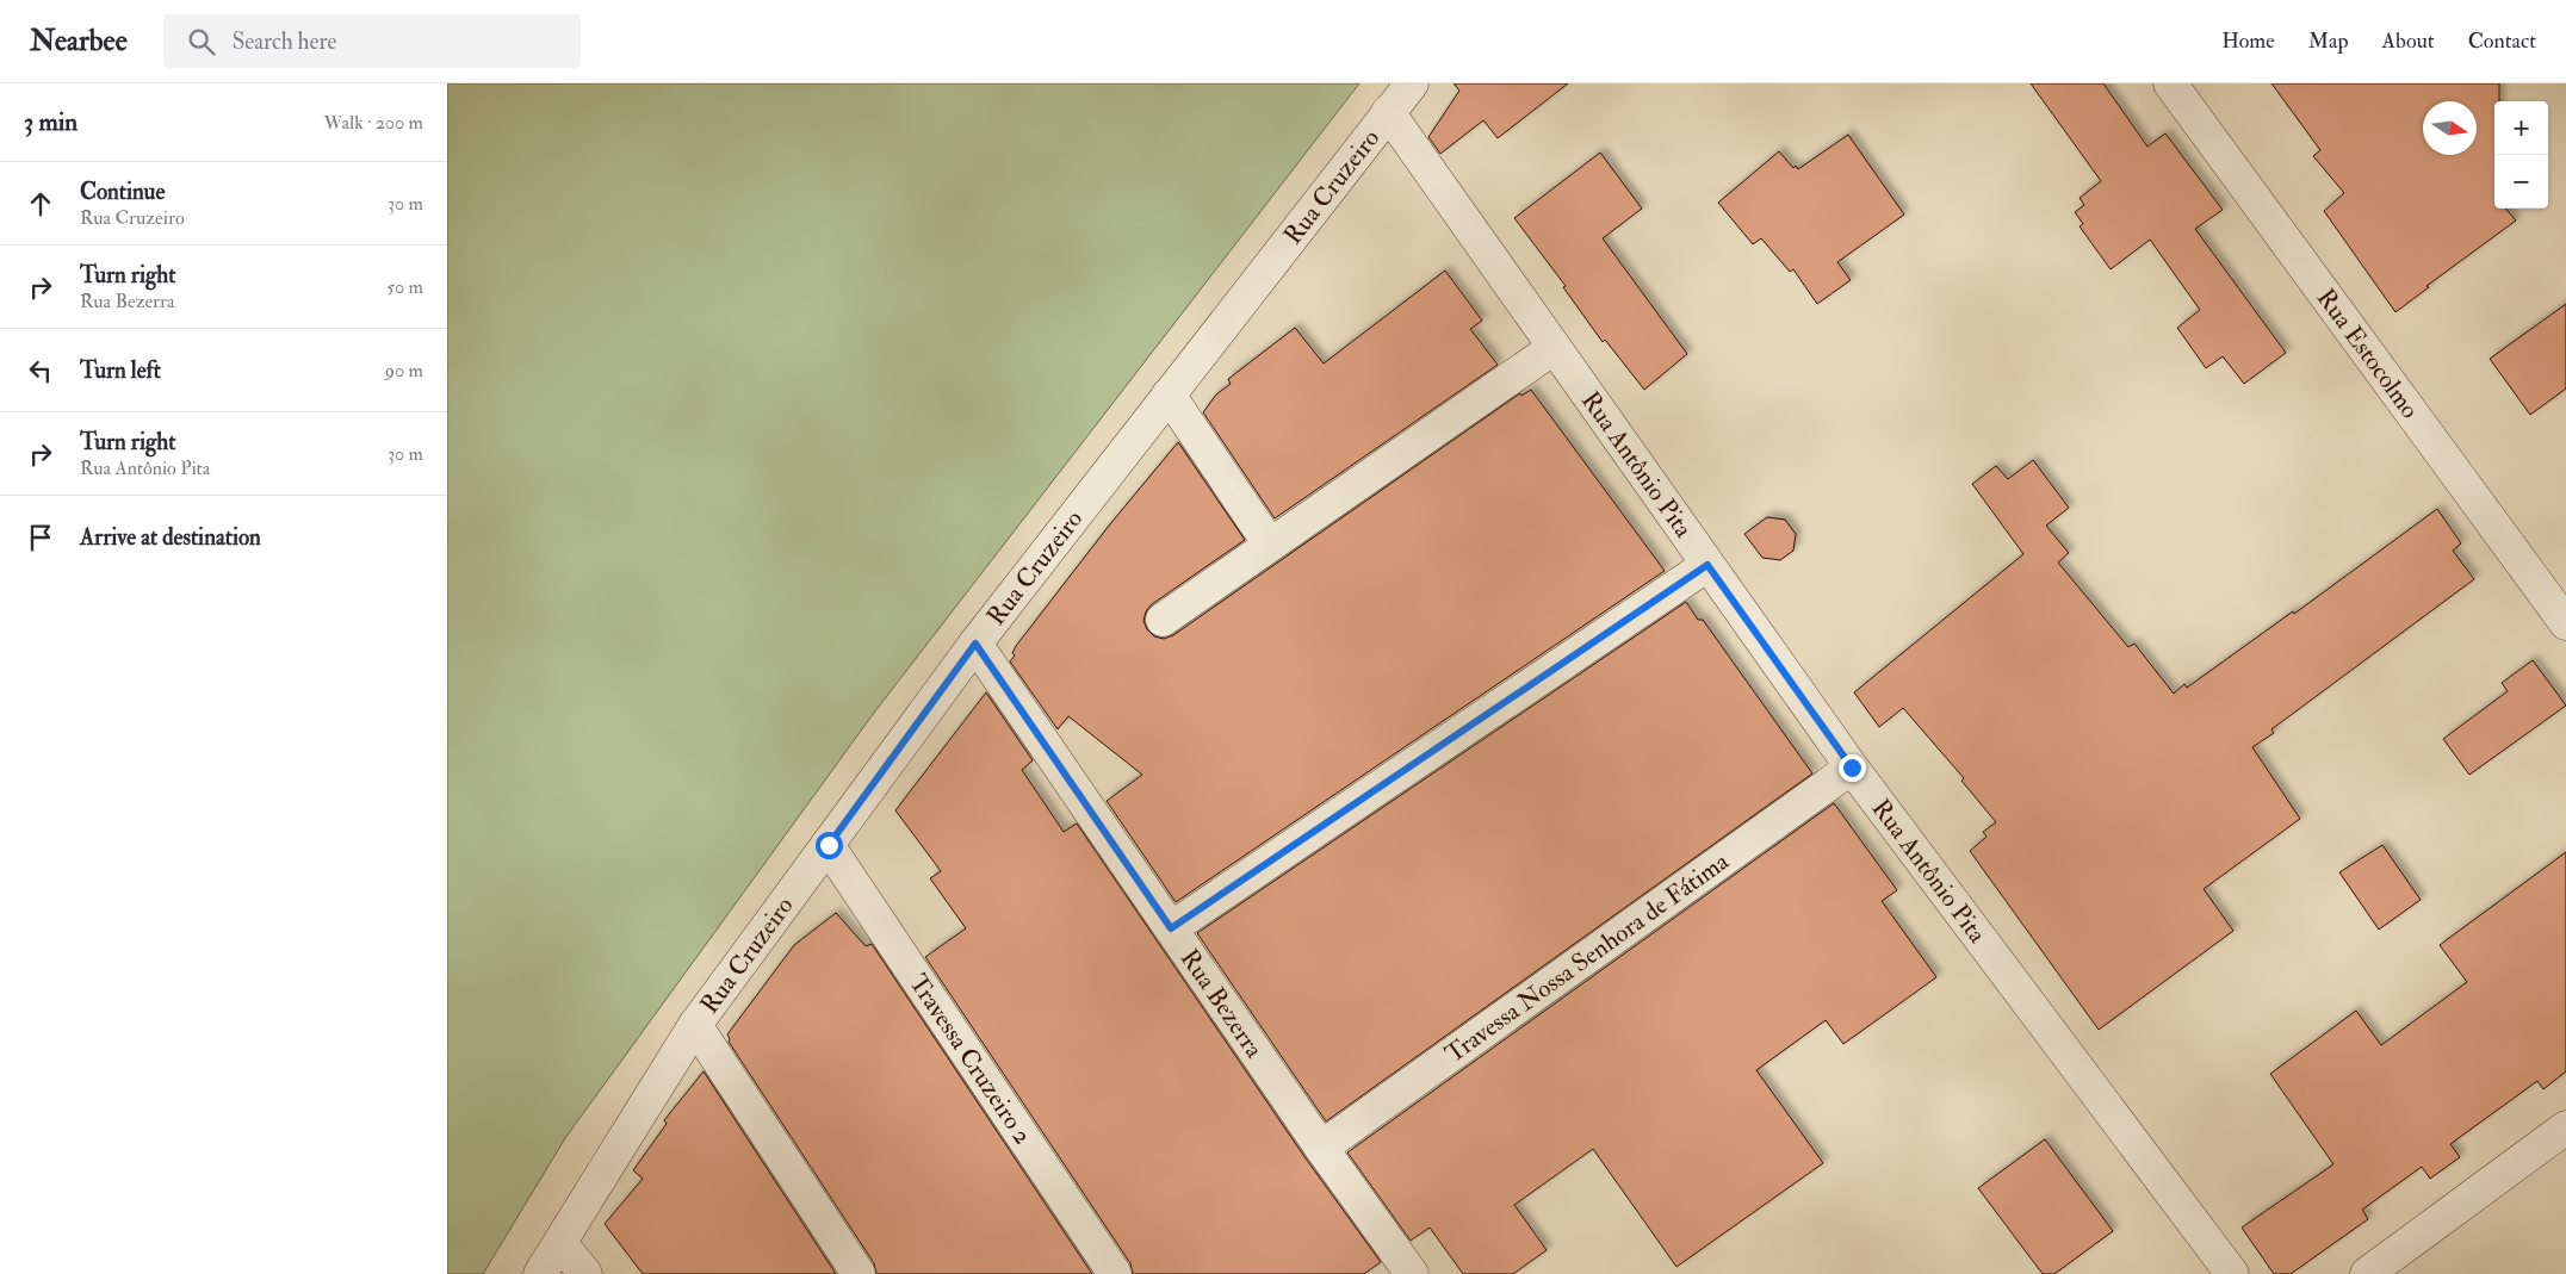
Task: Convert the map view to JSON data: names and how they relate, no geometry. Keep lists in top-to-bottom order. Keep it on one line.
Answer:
{"streets":{"street":["Rua Cruzeiro","Rua Estocolmo","Rua Antônio Pita","Travessa Nossa Senhora de Fátima","Rua Bezerra","Travessa Cruzeiro 2"]},"crossings":[["Rua Cruzeiro","Rua Antônio Pita"],["Rua Cruzeiro","Rua Bezerra"],["Rua Cruzeiro","Travessa Cruzeiro 2"],["Rua Antônio Pita","Travessa Nossa Senhora de Fátima"],["Travessa Nossa Senhora de Fátima","Rua Bezerra"]],"north":"right","page":{"header":"Nearbee","search":"Search here","nav":["Home","Map","About","Contact"],"heading":["3 min","Walk · 200 m"],"map_buttons":["+","−"],"list":[["Continue","Rua Cruzeiro","30 m"],["Turn right","Rua Bezerra","50 m"],["Turn left","90 m"],["Turn right","Rua Antônio Pita","30 m"],"Arrive at destination"]}}
